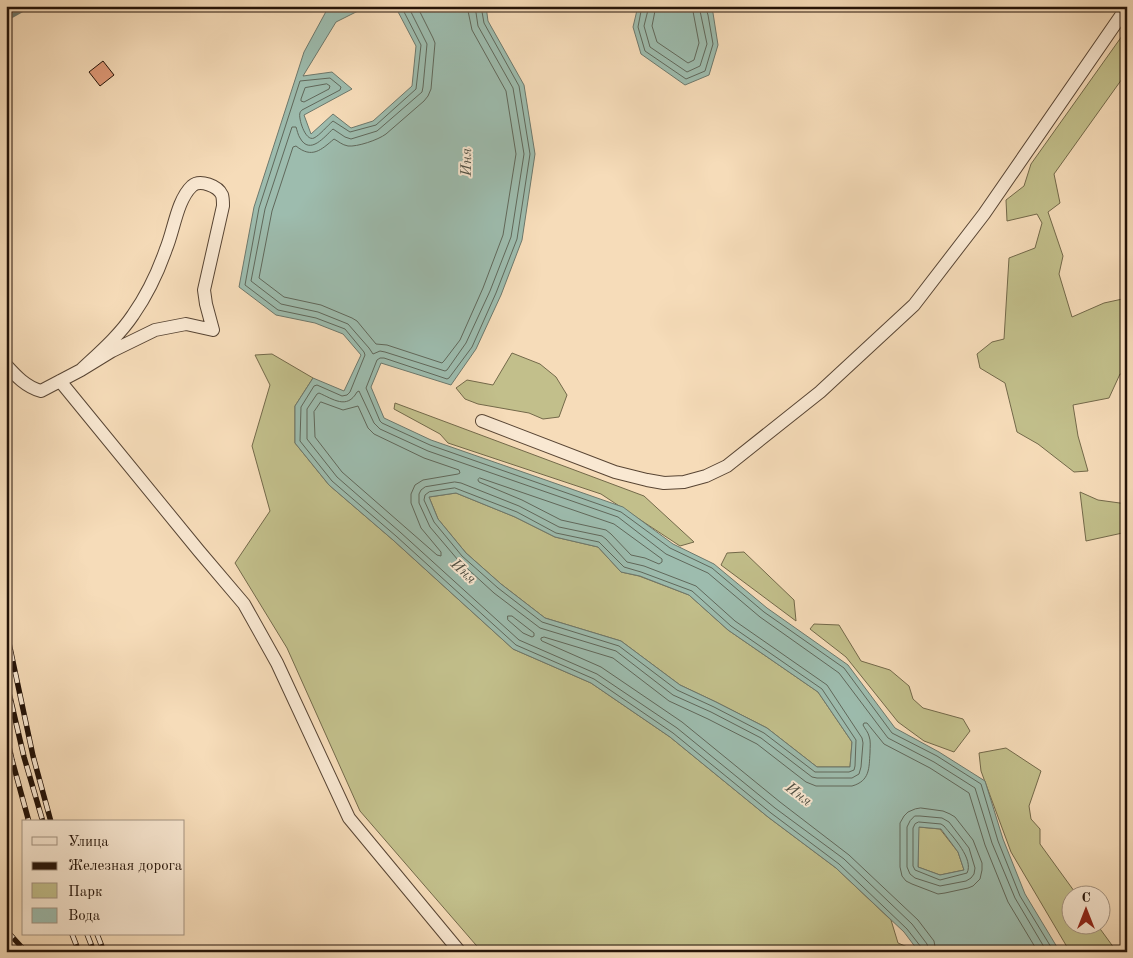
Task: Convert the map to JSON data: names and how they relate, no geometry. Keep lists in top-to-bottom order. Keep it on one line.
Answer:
{"water":["Иня"],"legend":["Улица","Железная дорога","Парк","Вода"],"north":"top"}
